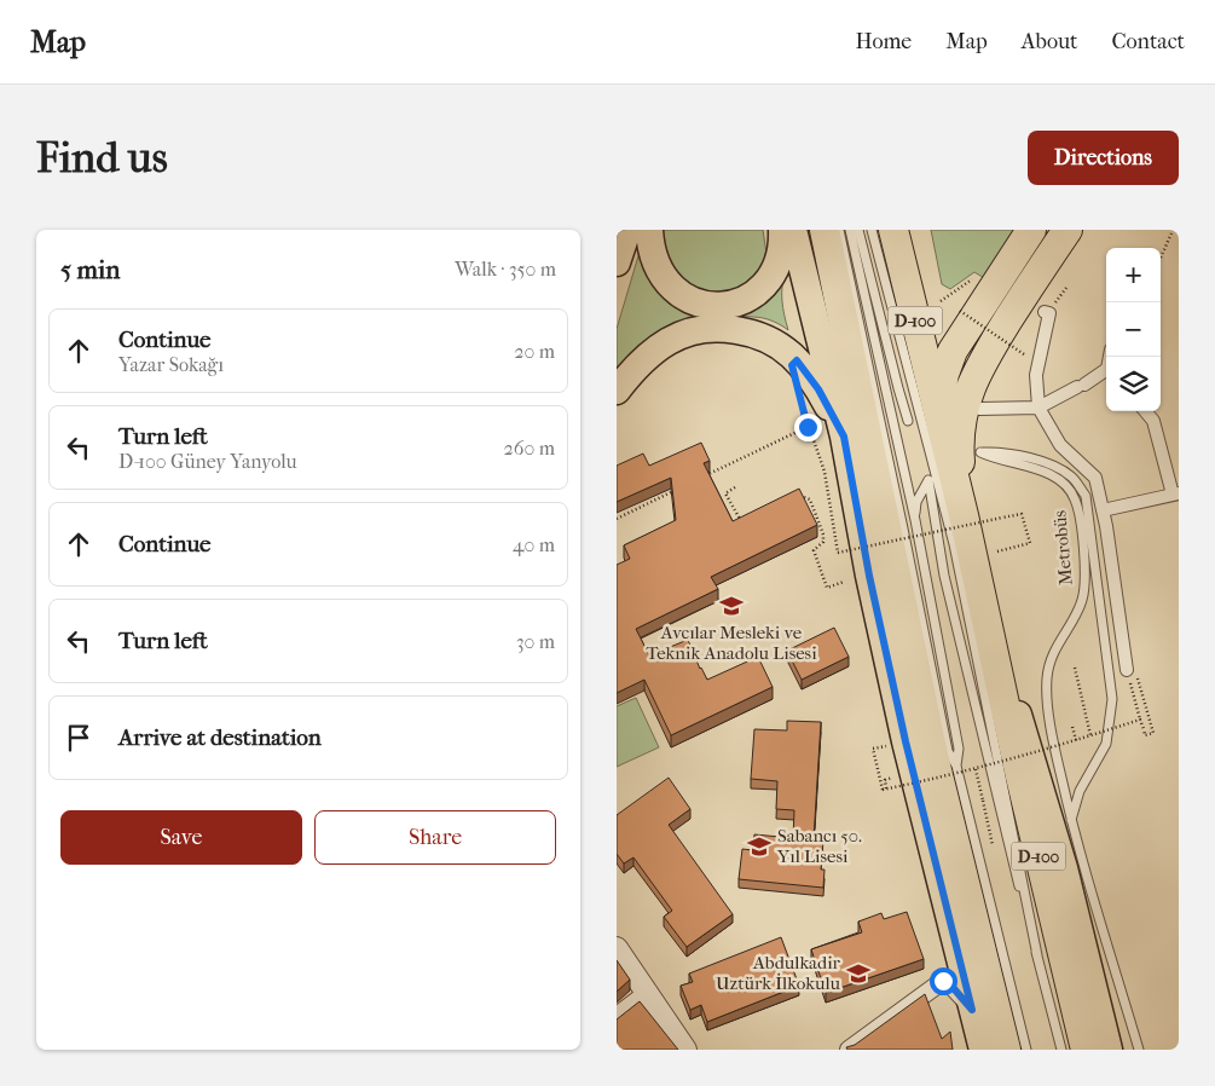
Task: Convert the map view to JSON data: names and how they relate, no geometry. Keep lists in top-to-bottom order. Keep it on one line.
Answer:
{"streets":{"highway":["D-100"],"lane":["Metrobüs"]},"places":{"school or university":["Avcılar Mesleki ve Teknik Anadolu Lisesi","Sabancı 50. Yıl Lisesi","Abdulkadir Uztürk İlkokulu"]},"page":{"header":"Map","nav":["Home","Map","About","Contact"],"buttons":["Directions",["Save","Share"]],"title":"Find us","heading":["5 min","Walk · 350 m"],"map_buttons":["+","−"],"list":[["Continue","Yazar Sokağı","20 m"],["Turn left","D-100 Güney Yanyolu","260 m"],["Continue","40 m"],["Turn left","30 m"],"Arrive at destination"]}}
